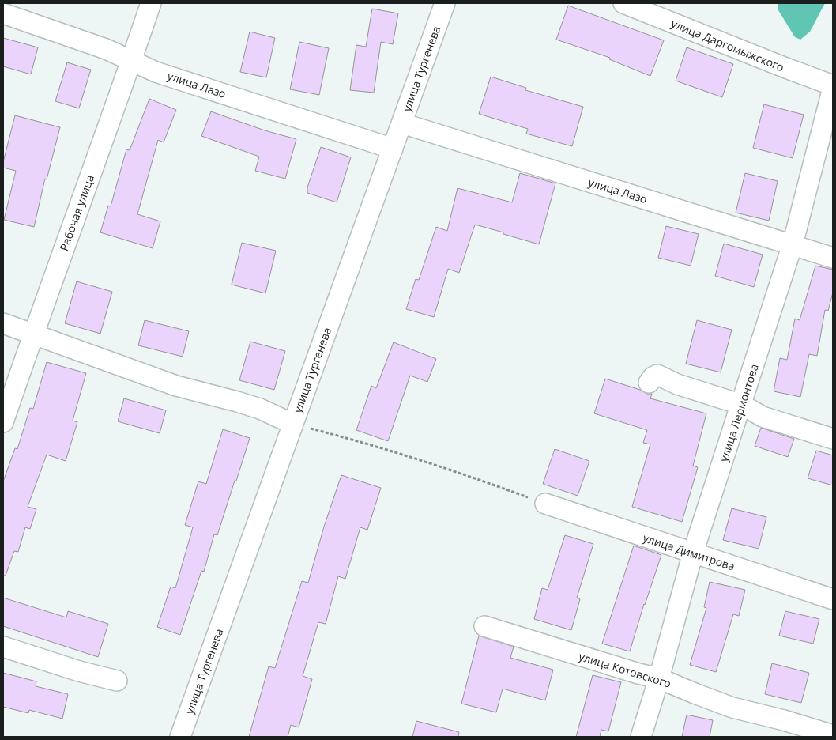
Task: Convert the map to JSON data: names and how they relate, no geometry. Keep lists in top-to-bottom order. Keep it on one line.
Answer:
{"streets":{"street":["улица Даргомыжского","улица Тургенева","улица Лазо","Рабочая улица","улица Лермонтова","улица Димитрова","улица Котовского"]},"crossings":[["улица Даргомыжского","улица Лермонтова"],["улица Тургенева","улица Лазо"],["улица Лазо","Рабочая улица"],["улица Лазо","улица Лермонтова"],["улица Лермонтова","улица Димитрова"],["улица Лермонтова","улица Котовского"]]}
